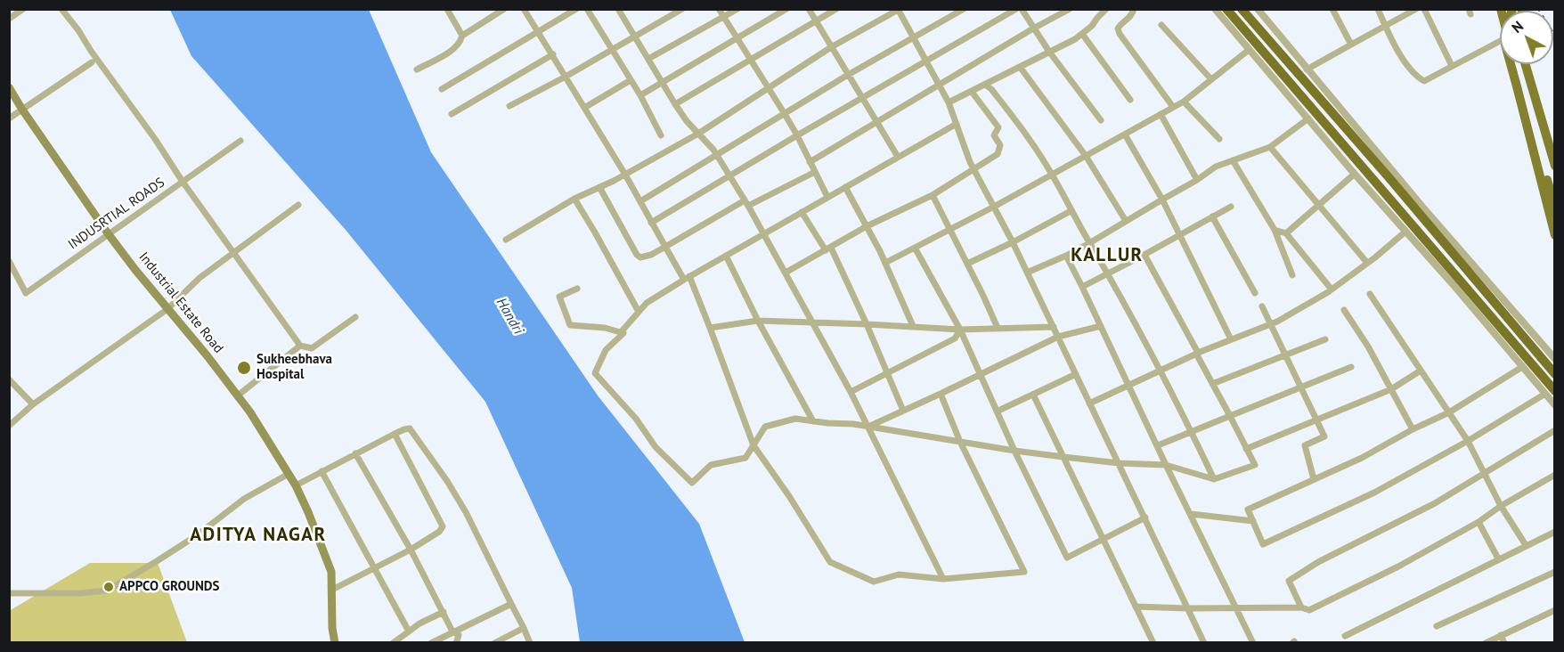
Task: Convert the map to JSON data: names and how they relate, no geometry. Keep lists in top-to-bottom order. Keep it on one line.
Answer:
{"streets":{"main road":["Industrial Estate Road"],"street":["INDUSRTIAL ROADS"]},"crossings":[["INDUSRTIAL ROADS","Industrial Estate Road"]],"districts":["KALLUR","ADITYA NAGAR"],"water":["Handri"],"places":["Sukheebhava Hospital","APPCO GROUNDS"],"north":"top left"}
